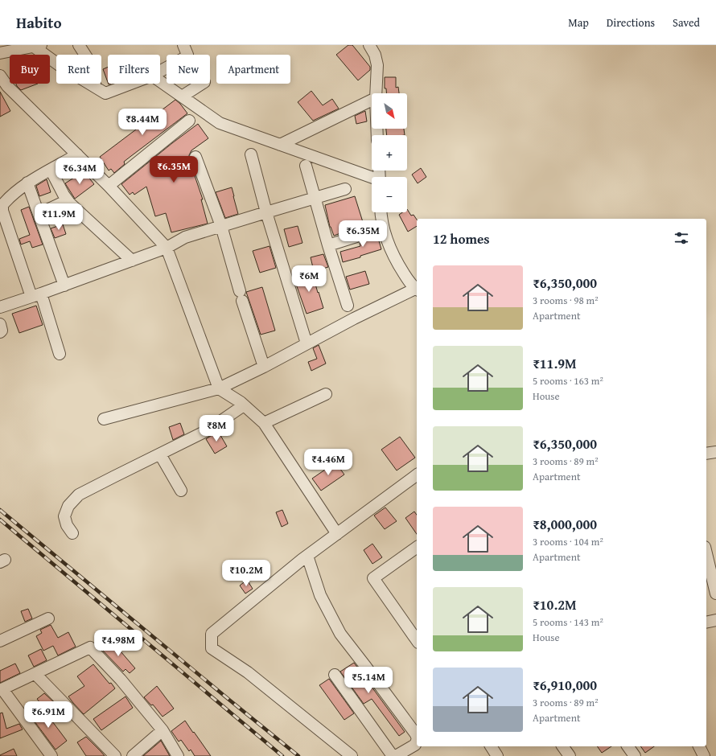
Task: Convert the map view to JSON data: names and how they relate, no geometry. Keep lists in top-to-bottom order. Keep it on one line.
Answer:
{"north":"bottom right","page":{"header":"Habito","nav":["Map","Directions","Saved"],"chip":["Buy","Rent","Filters","New","Apartment"],"map_buttons":["+","−"],"price":["₹8.44M","₹6.35M","₹6.34M","₹11.9M","₹6.35M","₹6M","₹8M","₹4.46M","₹10.2M","₹4.98M","₹5.14M","₹6.91M"],"heading":"12 homes","list":[{"name":"₹6,350,000","note":"3 rooms · 98 m² · Apartment"},{"name":"₹11.9M","note":"5 rooms · 163 m² · House"},{"name":"₹6,350,000","note":"3 rooms · 89 m² · Apartment"},{"name":"₹8,000,000","note":"3 rooms · 104 m² · Apartment"},{"name":"₹10.2M","note":"5 rooms · 143 m² · House"},{"name":"₹6,910,000","note":"3 rooms · 89 m² · Apartment"}]}}
